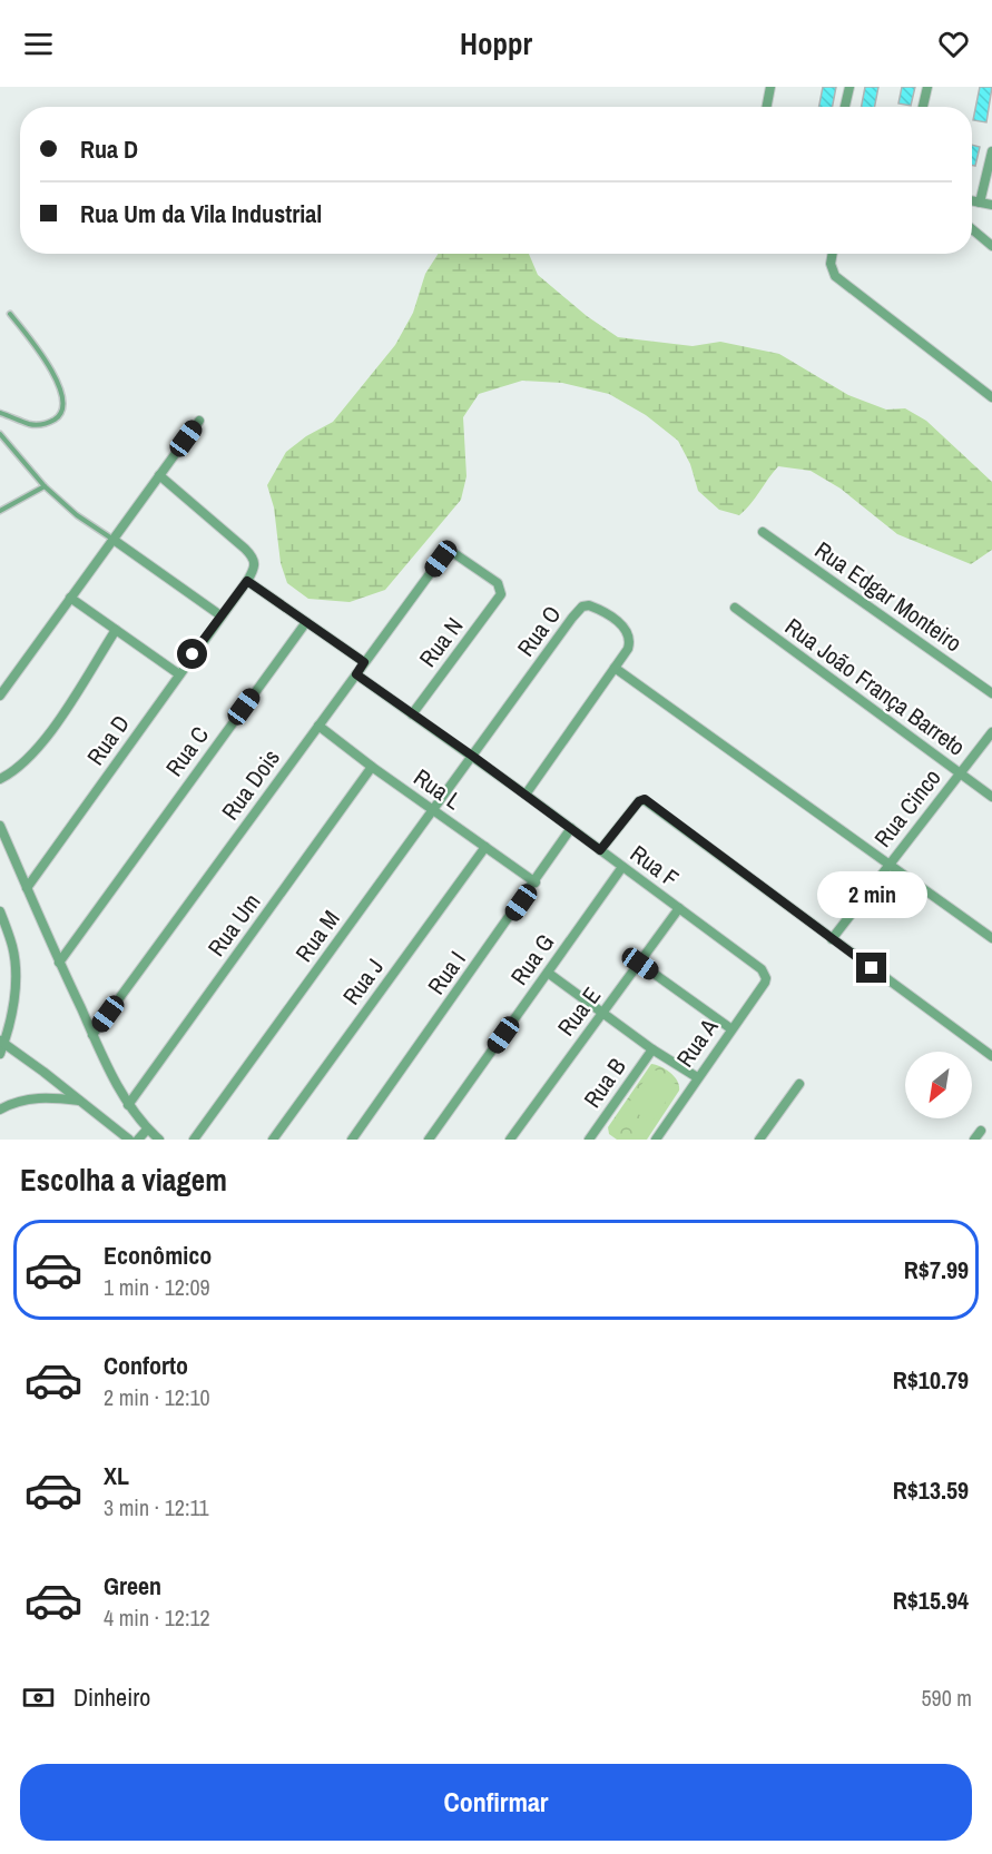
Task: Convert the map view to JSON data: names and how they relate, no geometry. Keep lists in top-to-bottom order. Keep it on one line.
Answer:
{"streets":{"street":["Rua Edgar Monteiro","Rua O","Rua N","Rua João França Barreto","Rua D","Rua C","Rua Dois","Rua L","Rua Cinco","Rua F","Rua Um","Rua M","Rua G","Rua I","Rua J","Rua E","Rua A","Rua B"]},"crossings":[["Rua O","Rua F"],["Rua O","Rua M"],["Rua N","Rua Dois"],["Rua N","Rua F"],["Rua João França Barreto","Rua Cinco"],["Rua Dois","Rua L"],["Rua Dois","Rua F"],["Rua L","Rua Um"],["Rua L","Rua M"],["Rua L","Rua I"],["Rua L","Rua J"],["Rua F","Rua M"],["Rua F","Rua G"],["Rua F","Rua I"],["Rua F","Rua E"],["Rua F","Rua A"]],"north":"bottom left","page":{"header":"Hoppr","banner":["Rua D","Rua Um da Vila Industrial"],"bubble":"2 min","heading":"Escolha a viagem","list":[{"name":"Econômico","note":"1 min · 12:09","value":"R$7.99"},{"name":"Conforto","note":"2 min · 12:10","value":"R$10.79"},{"name":"XL","note":"3 min · 12:11","value":"R$13.59"},{"name":"Green","note":"4 min · 12:12","value":"R$15.94"}],"pay":["Dinheiro","590 m"],"buttons":"Confirmar"}}
